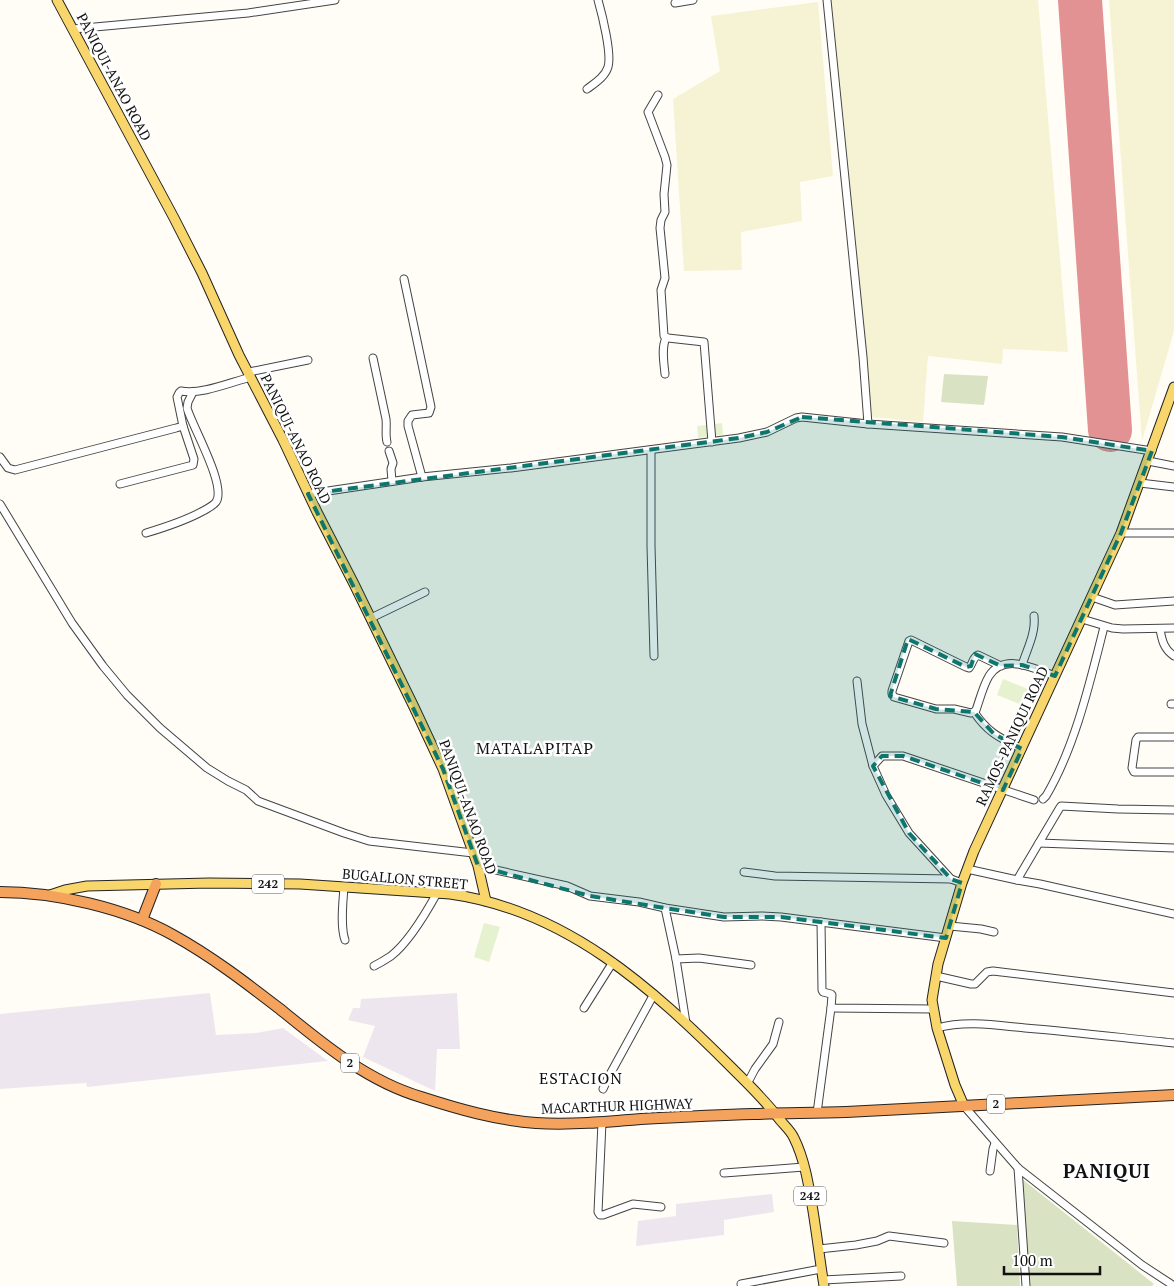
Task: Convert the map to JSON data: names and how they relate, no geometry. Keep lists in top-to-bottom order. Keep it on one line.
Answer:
{"streets":{"highway":["2","MACARTHUR HIGHWAY"],"main road":["PANIQUI-ANAO ROAD","RAMOS-PANIQUI ROAD","BUGALLON STREET","242"]},"crossings":[["PANIQUI-ANAO ROAD","BUGALLON STREET"],["RAMOS-PANIQUI ROAD","MACARTHUR HIGHWAY"],["BUGALLON STREET","242"],["BUGALLON STREET","MACARTHUR HIGHWAY"],["242","MACARTHUR HIGHWAY"]],"districts":["MATALAPITAP","ESTACION","PANIQUI"],"scale_bar":"100 m"}
